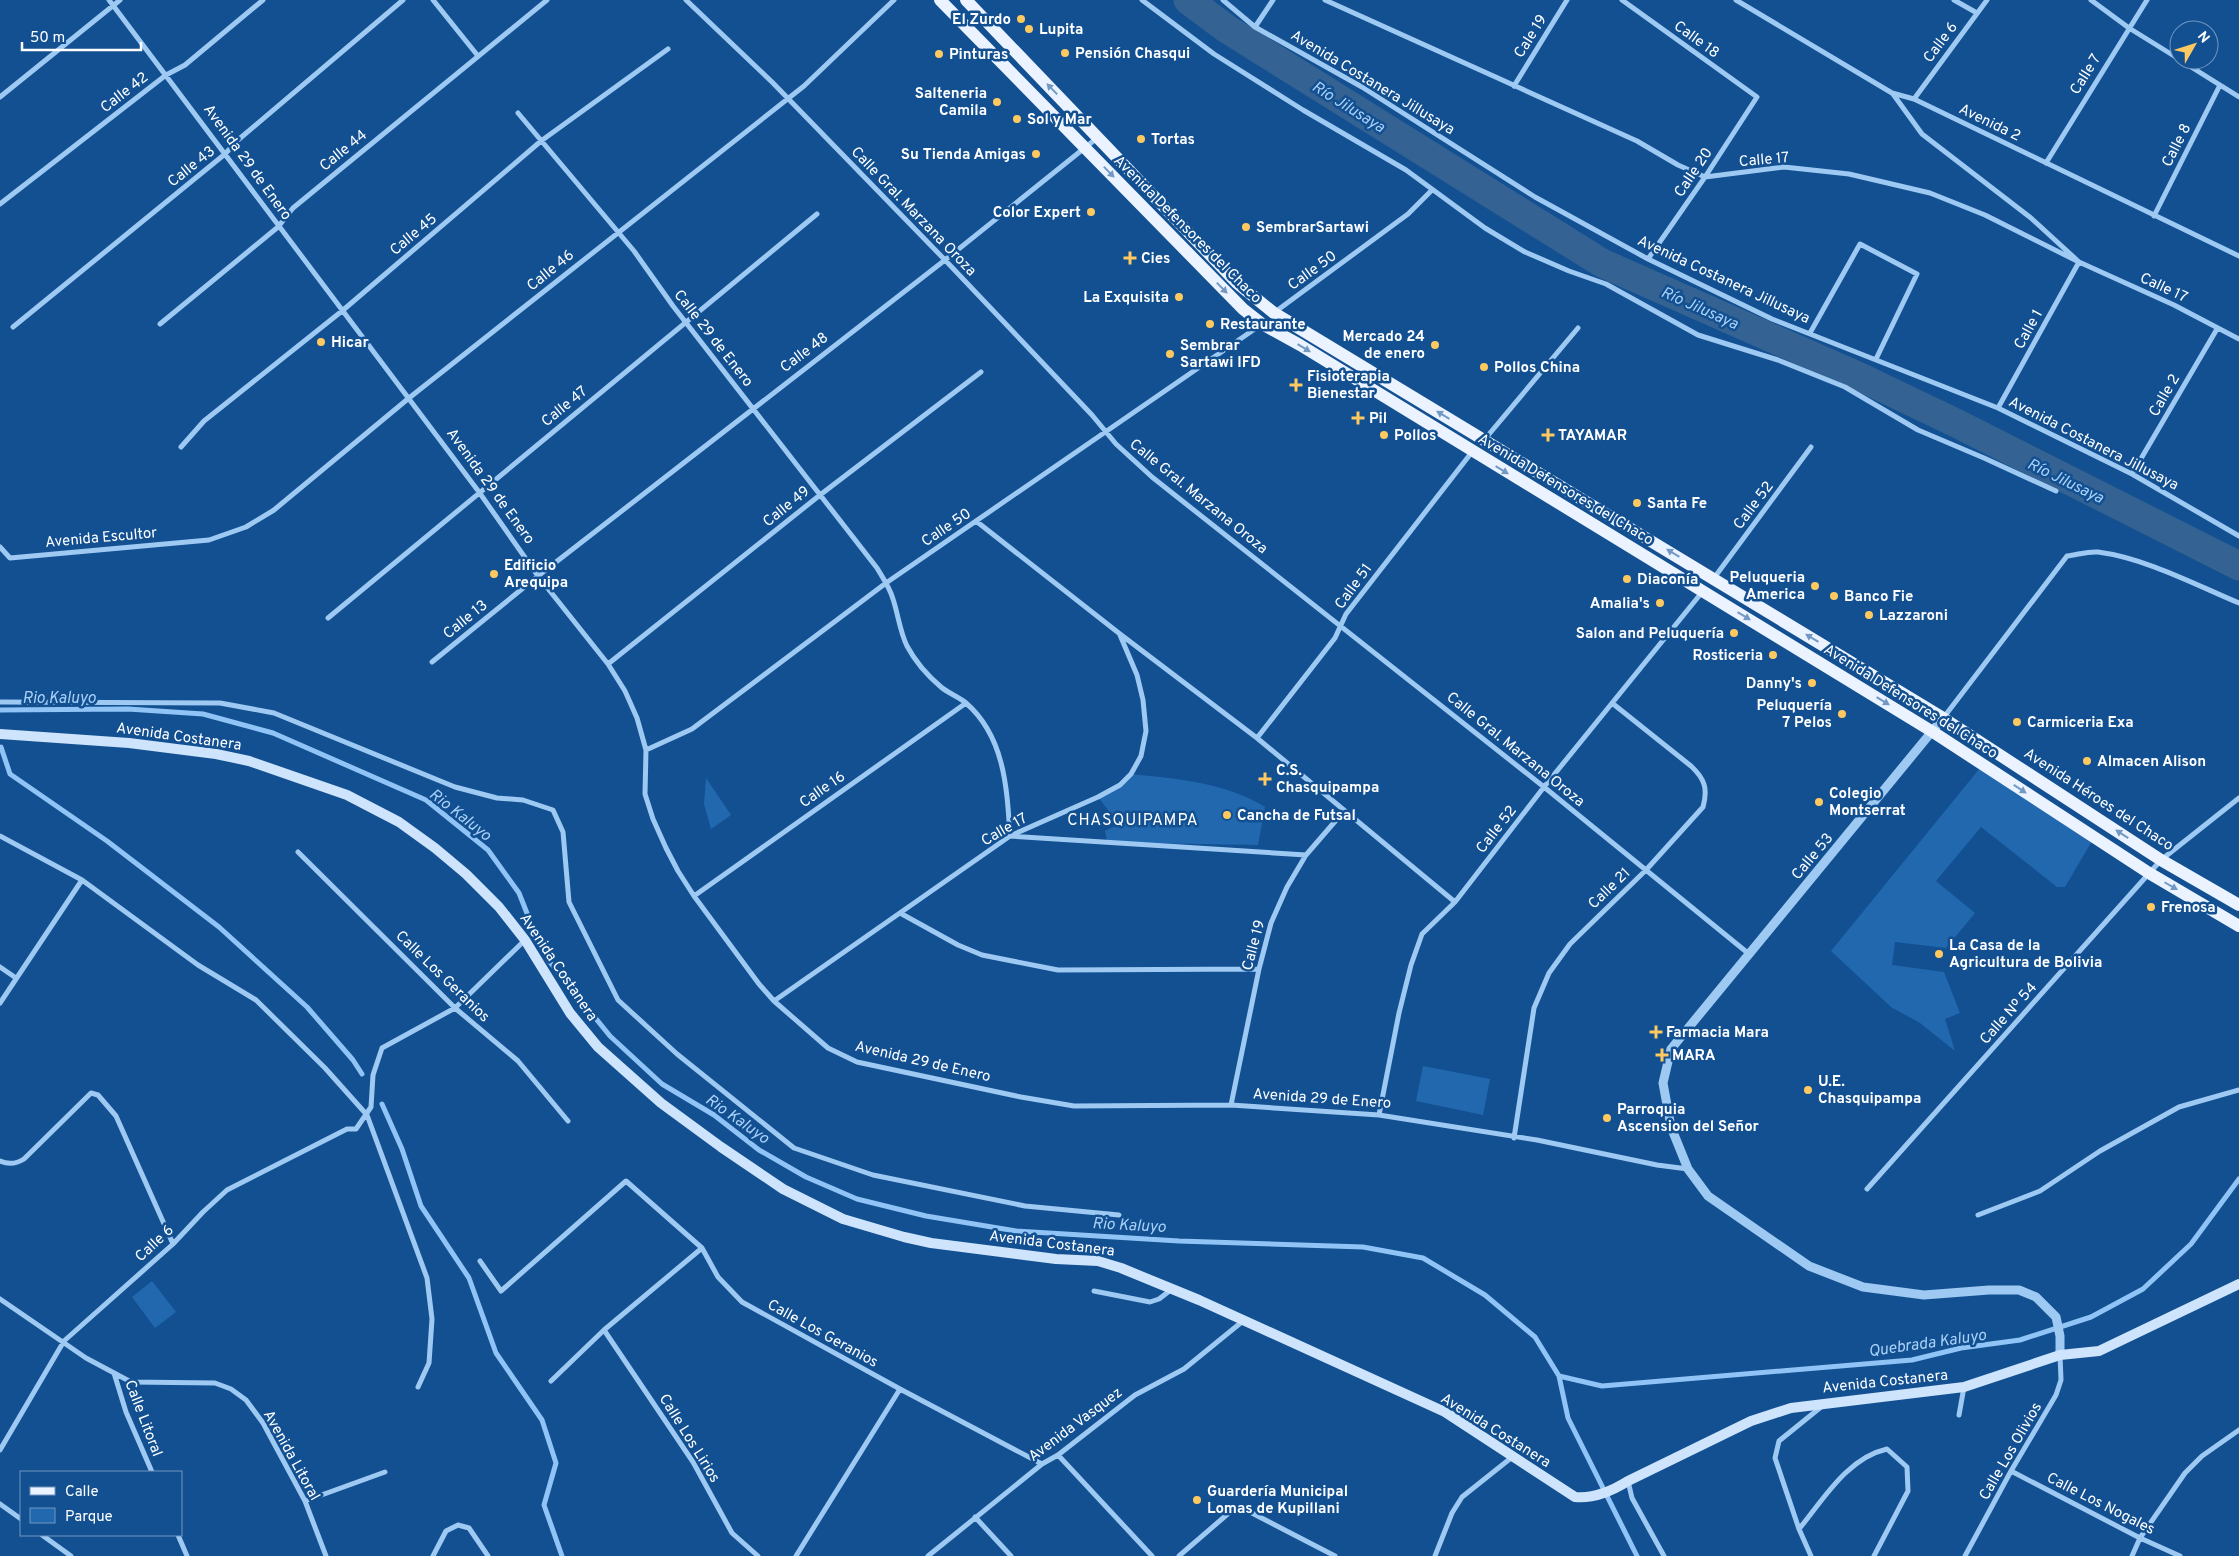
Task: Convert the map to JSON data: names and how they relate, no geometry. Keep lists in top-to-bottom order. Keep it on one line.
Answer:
{"streets":{"main road":["Avenida Defensores del Chaco","Avenida Costanera","Avenida Héroes del Chaco"],"street":["Cale 19","Calle 18","Calle 6","Calle 7","Avenida Costanera Jillusaya","Calle 42","Avenida 2","Calle 8","Calle 44","Calle 17","Avenida 29 de Enero","Calle 43","Calle 20","Calle Gral. Marzana Oroza","Calle 45","Calle 46","Calle 50","Calle 1","Calle 29 de Enero","Calle 48","Calle 2","Calle 47","Calle 52","Calle 49","Avenida Escultor","Calle 51","Calle 13","Calle 16","Calle 53","Calle 21","Calle 19","Calle Los Geranios","Calle Nº 54","Calle Litoral","Avenida Vasquez","Calle Los Lirios","Calle Los Olivios","Avenida Litoral","Calle Los Nogales"]},"crossings":[["Calle 18","Calle 20"],["Calle 6","Avenida 2"],["Calle 6","Calle Los Geranios"],["Calle 6","Avenida Litoral"],["Calle 7","Avenida 2"],["Avenida Costanera Jillusaya","Calle 20"],["Avenida Costanera Jillusaya","Calle 1"],["Avenida Costanera Jillusaya","Calle 2"],["Calle 42","Avenida 29 de Enero"],["Avenida 2","Calle 8"],["Calle 44","Avenida 29 de Enero"],["Calle 17","Avenida 29 de Enero"],["Calle 17","Calle 20"],["Calle 17","Calle 1"],["Calle 17","Calle 29 de Enero"],["Calle 17","Calle 2"],["Avenida 29 de Enero","Calle 43"],["Avenida 29 de Enero","Calle 45"],["Avenida 29 de Enero","Calle 46"],["Avenida 29 de Enero","Calle 50"],["Avenida 29 de Enero","Calle 48"],["Avenida 29 de Enero","Calle 47"],["Avenida 29 de Enero","Calle 52"],["Avenida 29 de Enero","Calle 49"],["Avenida 29 de Enero","Calle 13"],["Avenida 29 de Enero","Calle 16"],["Avenida 29 de Enero","Calle 53"],["Avenida 29 de Enero","Calle 21"],["Avenida 29 de Enero","Calle 19"],["Calle Gral. Marzana Oroza","Calle 46"],["Calle Gral. Marzana Oroza","Calle 50"],["Calle Gral. Marzana Oroza","Calle 48"],["Calle Gral. Marzana Oroza","Calle 52"],["Calle Gral. Marzana Oroza","Calle 51"],["Calle Gral. Marzana Oroza","Calle 53"],["Calle Gral. Marzana Oroza","Calle 21"],["Avenida Defensores del Chaco","Calle 50"],["Avenida Defensores del Chaco","Calle 48"],["Avenida Defensores del Chaco","Calle 52"],["Avenida Defensores del Chaco","Calle 51"],["Avenida Defensores del Chaco","Avenida Héroes del Chaco"],["Avenida Defensores del Chaco","Calle 53"],["Avenida Defensores del Chaco","Calle Nº 54"],["Calle 45","Calle 29 de Enero"],["Calle 46","Calle 29 de Enero"],["Calle 46","Avenida Escultor"],["Calle 50","Calle 29 de Enero"],["Calle 29 de Enero","Calle 48"],["Calle 29 de Enero","Calle 47"],["Calle 29 de Enero","Calle 49"],["Calle 29 de Enero","Calle 16"],["Calle 48","Calle 13"],["Calle 52","Calle 21"],["Avenida Costanera","Avenida Vasquez"],["Avenida Costanera","Calle Los Olivios"],["Avenida Héroes del Chaco","Calle 53"],["Avenida Héroes del Chaco","Calle Nº 54"],["Calle Los Geranios","Avenida Vasquez"],["Calle Litoral","Avenida Litoral"],["Calle Los Olivios","Calle Los Nogales"]],"districts":["CHASQUIPAMPA"],"water":["Río Jilusaya","Rio Kaluyo","Quebrada Kaluyo"],"places":{"other":["El Zurdo","Lupita","Pensión Chasqui","Pinturas","Salteneria Camila","Sol y Mar","Tortas","Su Tienda Amigas","Color Expert","SembrarSartawi","La Exquisita","Restaurante","Hicar","Mercado 24 de enero","Sembrar Sartawi IFD","Pollos China","Pollos","Santa Fe","Edificio Arequipa","Diaconía","Peluqueria America","Banco Fie","Amalia's","Lazzaroni","Salon and Peluquería","Rosticeria","Danny's","Peluquería 7 Pelos","Carmiceria Exa","Almacen Alison","Colegio Montserrat","Cancha de Futsal","Frenosa","La Casa de la Agricultura de Bolivia","U.E. Chasquipampa","Parroquia Ascension del Señor","Guardería Municipal Lomas de Kupillani"],"health":["Cies","Fisioterapia Bienestar","Pil","TAYAMAR","C.S. Chasquipampa","Farmacia Mara","MARA"]},"legend":["Calle","Parque"],"scale_bar":"50 m","north":"top right"}
